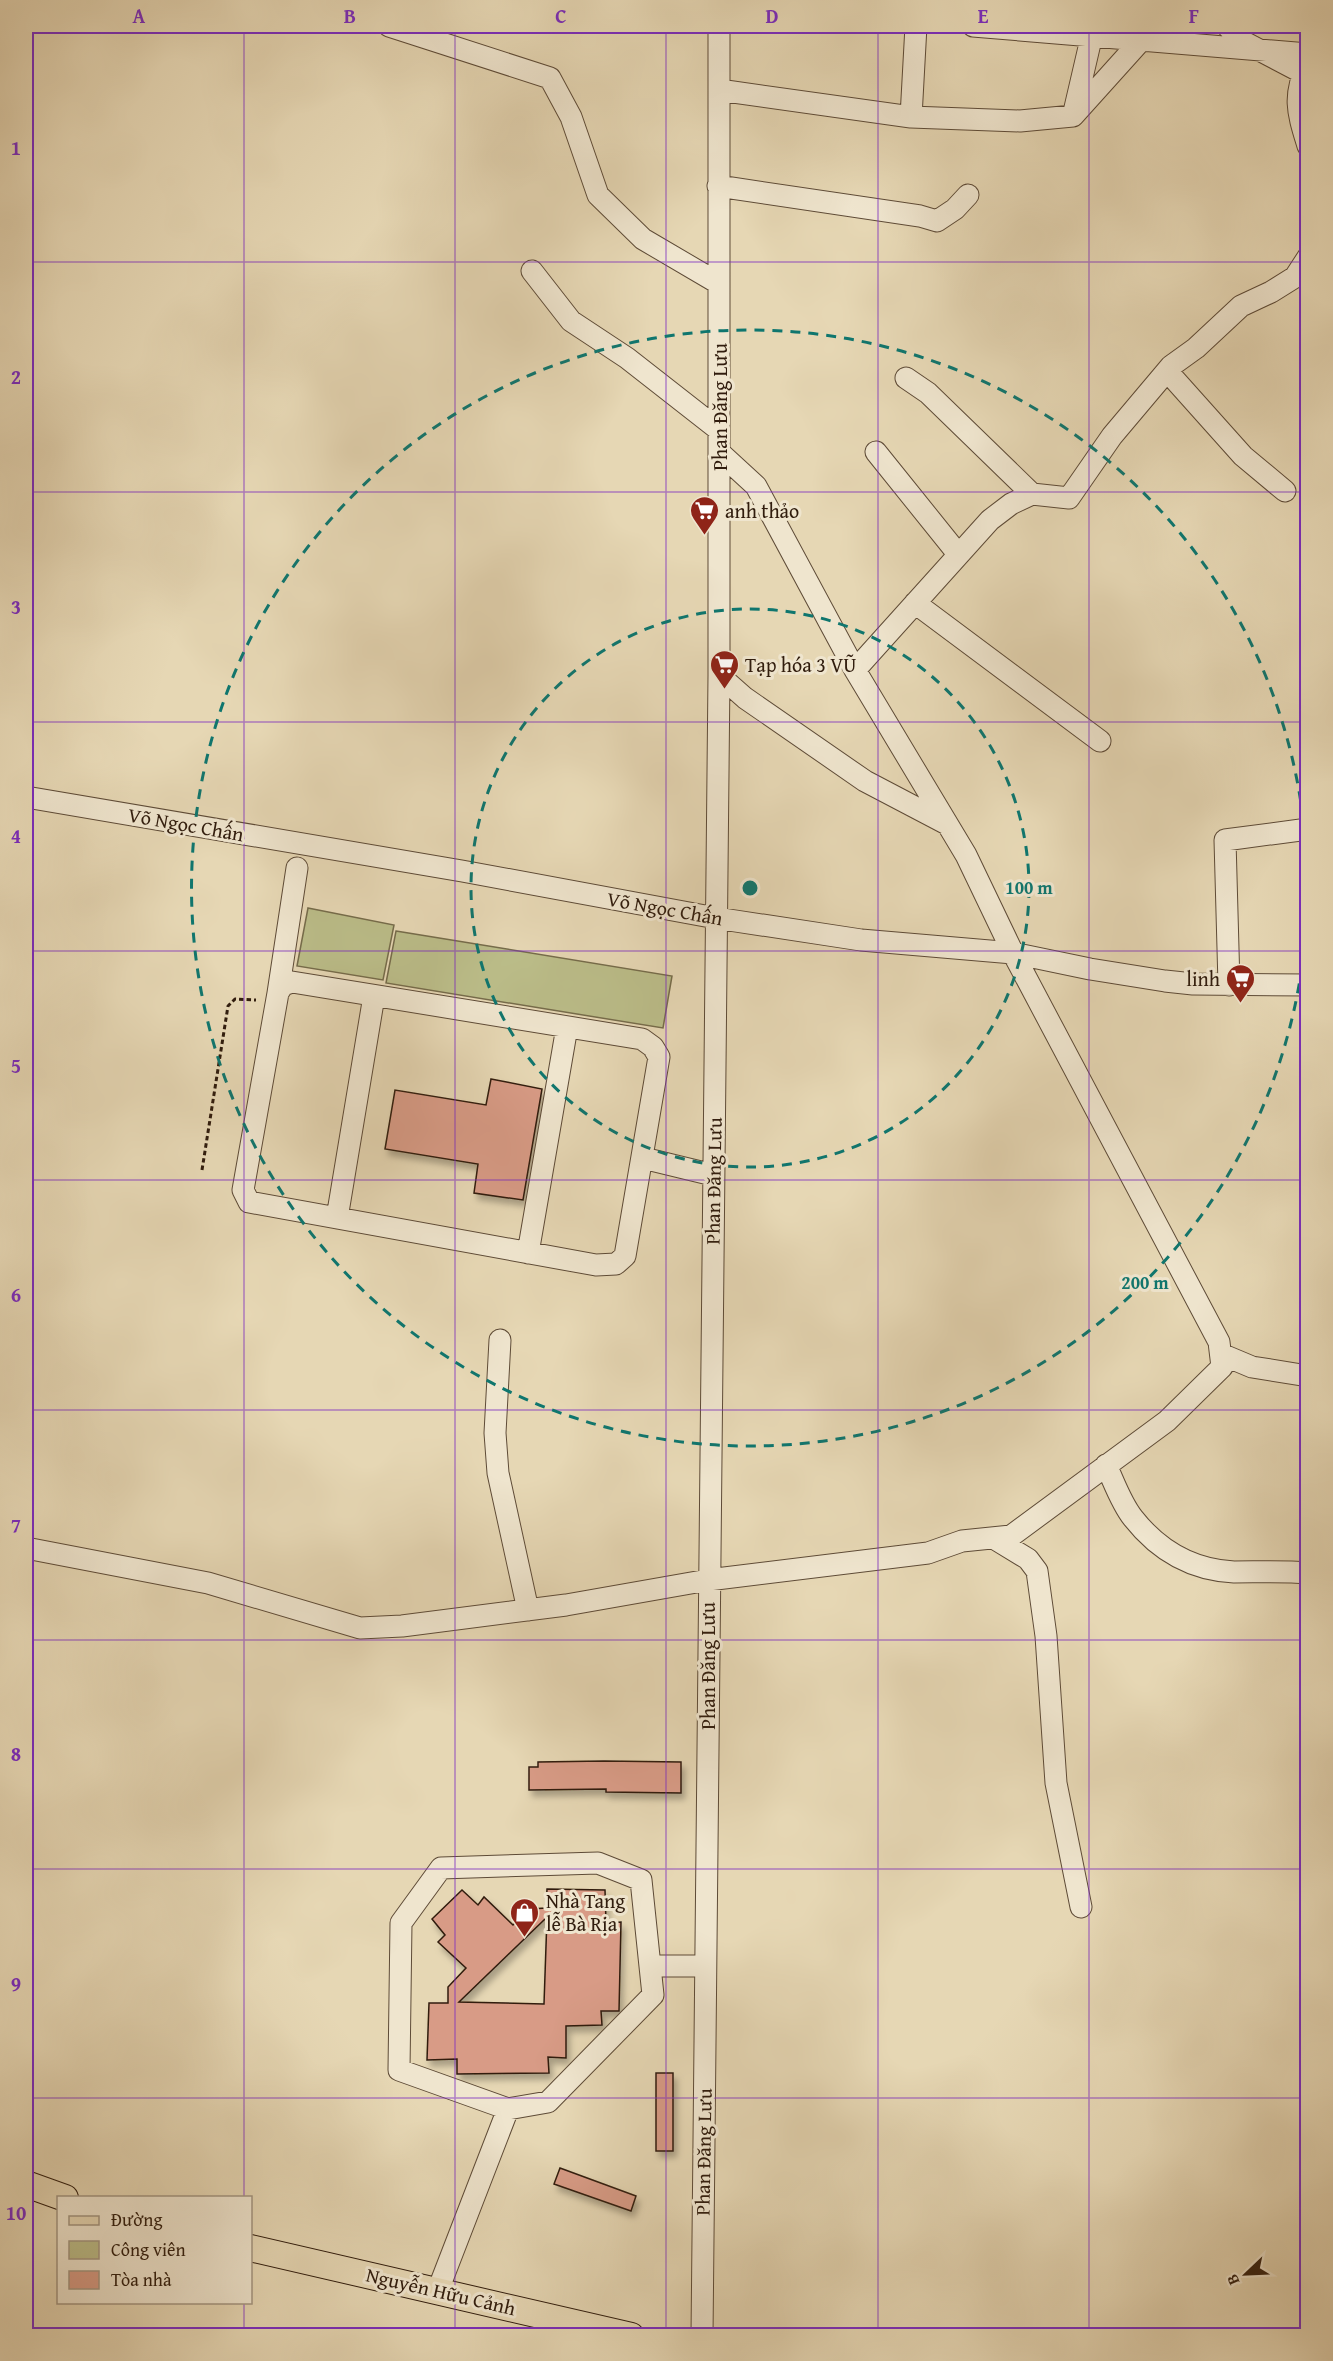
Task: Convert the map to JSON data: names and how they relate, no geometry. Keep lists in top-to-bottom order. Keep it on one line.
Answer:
{"streets":{"main road":["Nguyễn Hữu Cảnh"],"street":["Phan Đăng Lưu","Võ Ngọc Chấn"]},"crossings":[["Phan Đăng Lưu","Võ Ngọc Chấn"]],"places":{"supermarket":["anh thảo","Tạp hóa 3 VŨ","linh"],"shop":["Nhà Tang lễ Bà Rịa"]},"legend":["Đường","Công viên","Tòa nhà"],"north":"bottom left","grid":{"columns":["A","B","C","D","E","F"],"rows":["1","2","3","4","5","6","7","8","9","10"]},"rings":["100 m","200 m"]}
